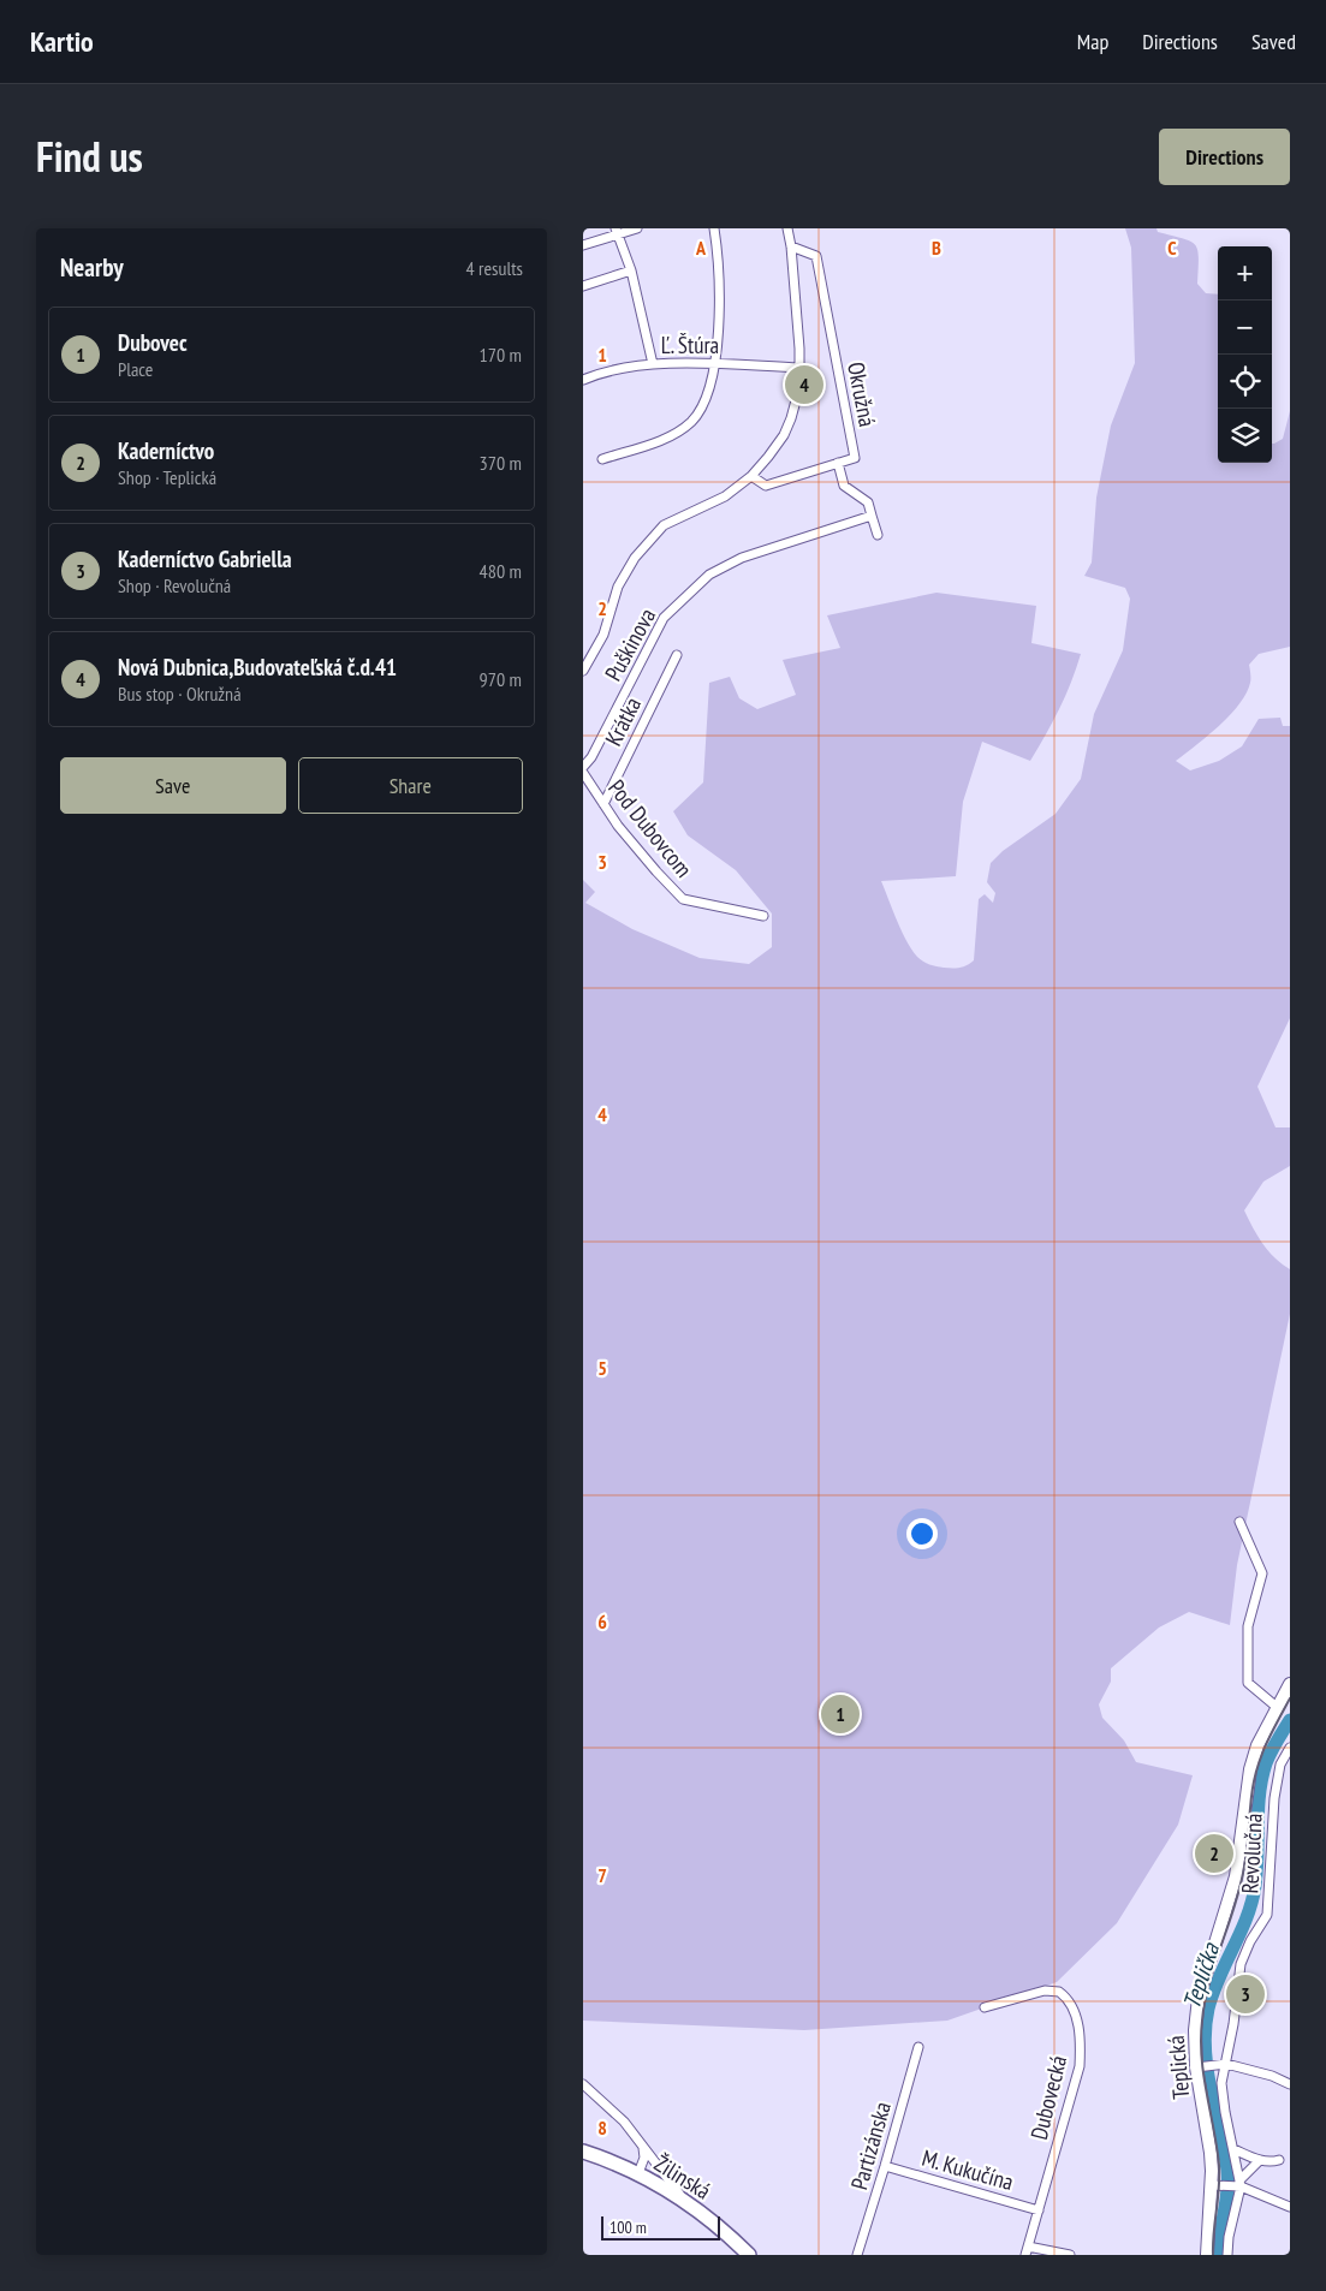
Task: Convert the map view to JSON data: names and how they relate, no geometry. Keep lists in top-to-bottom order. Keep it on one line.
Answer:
{"streets":{"main road":["Teplická","Žilinská"],"street":["Ľ. Štúra","Okružná","Puškinova","Krátka","Pod Dubovcom","Revolučná","Dubovecká","Partizánska","M. Kukučína"]},"crossings":[["Krátka","Pod Dubovcom"],["Dubovecká","M. Kukučína"],["Partizánska","M. Kukučína"]],"water":["Teplička"],"scale_bar":"100 m","page":{"header":"Kartio","nav":["Map","Directions","Saved"],"title":"Find us","buttons":["Directions",["Save","Share"]],"heading":["Nearby","4 results"],"map_buttons":["+","−"],"list":[{"mark":"1","name":"Dubovec","note":"Place","value":"170 m"},{"mark":"2","name":"Kaderníctvo","note":"Shop · Teplická","value":"370 m"},{"mark":"3","name":"Kaderníctvo Gabriella","note":"Shop · Revolučná","value":"480 m"},{"mark":"4","name":"Nová Dubnica,Budovateľská č.d.41","note":"Bus stop · Okružná","value":"970 m"}],"pins":["4","1","2","3"],"scale":"100 m"},"grid":{"columns":["A","B","C"],"rows":["1","2","3","4","5","6","7","8"]}}
